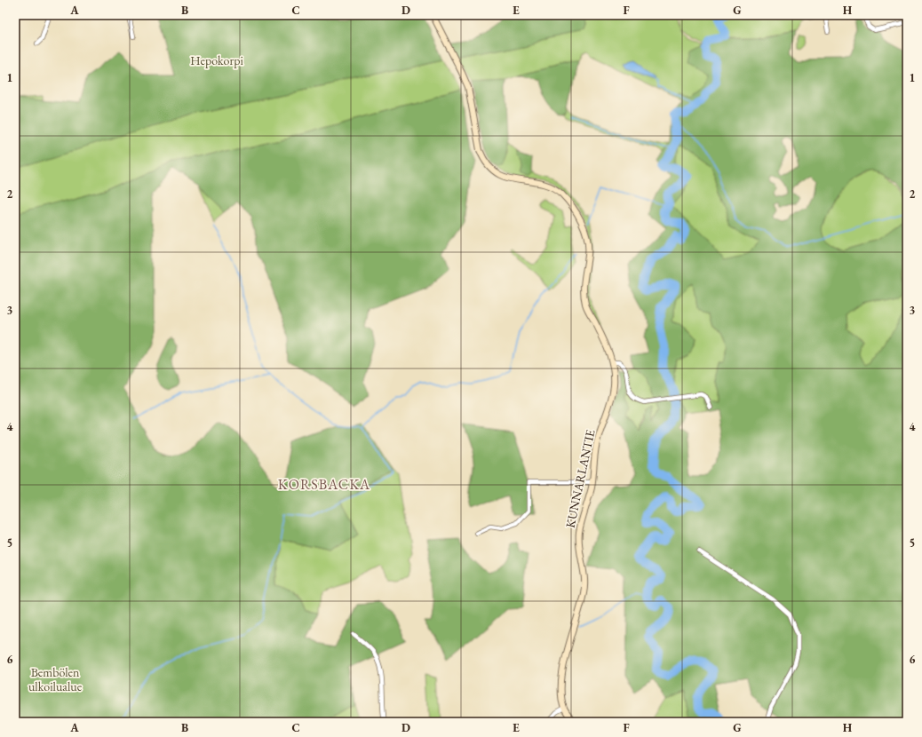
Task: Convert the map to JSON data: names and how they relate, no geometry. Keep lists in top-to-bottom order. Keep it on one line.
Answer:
{"streets":{"main road":["KUNNARLANTIE"]},"districts":["KORSBACKA"],"parks":["Hepokorpi","Bembölen ulkoilualue"],"grid":{"columns":["A","B","C","D","E","F","G","H"],"rows":["1","2","3","4","5","6"]}}
